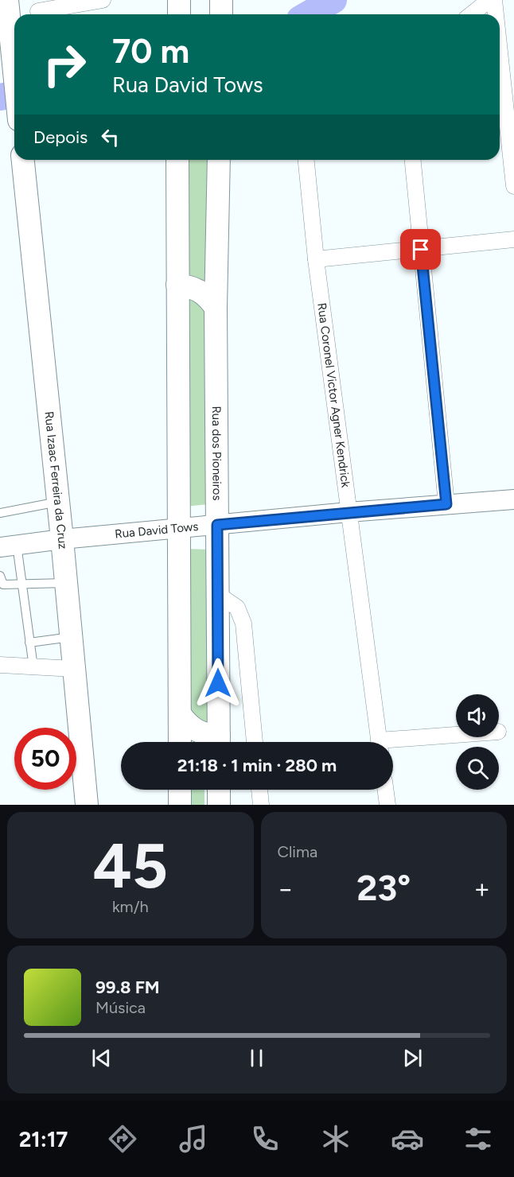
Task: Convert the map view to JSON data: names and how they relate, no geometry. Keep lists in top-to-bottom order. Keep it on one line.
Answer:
{"streets":{"main road":["Rua dos Pioneiros","Rua Izaac Ferreira da Cruz"],"street":["Rua Coronel Victor Agner Kendrick","Rua David Tows"]},"crossings":[["Rua Coronel Victor Agner Kendrick","Rua David Tows"],["Rua dos Pioneiros","Rua David Tows"],["Rua Izaac Ferreira da Cruz","Rua David Tows"]],"page":{"turn":["70 m","Rua David Tows"],"then":"Depois","limit":"50","trip":"21:18 · 1 min · 280 m","tile":[["45","km/h"],"Clima"],"heat":["−","23°","+"],"song":["99.8 FM","Música"],"tabs":"21:17"}}
